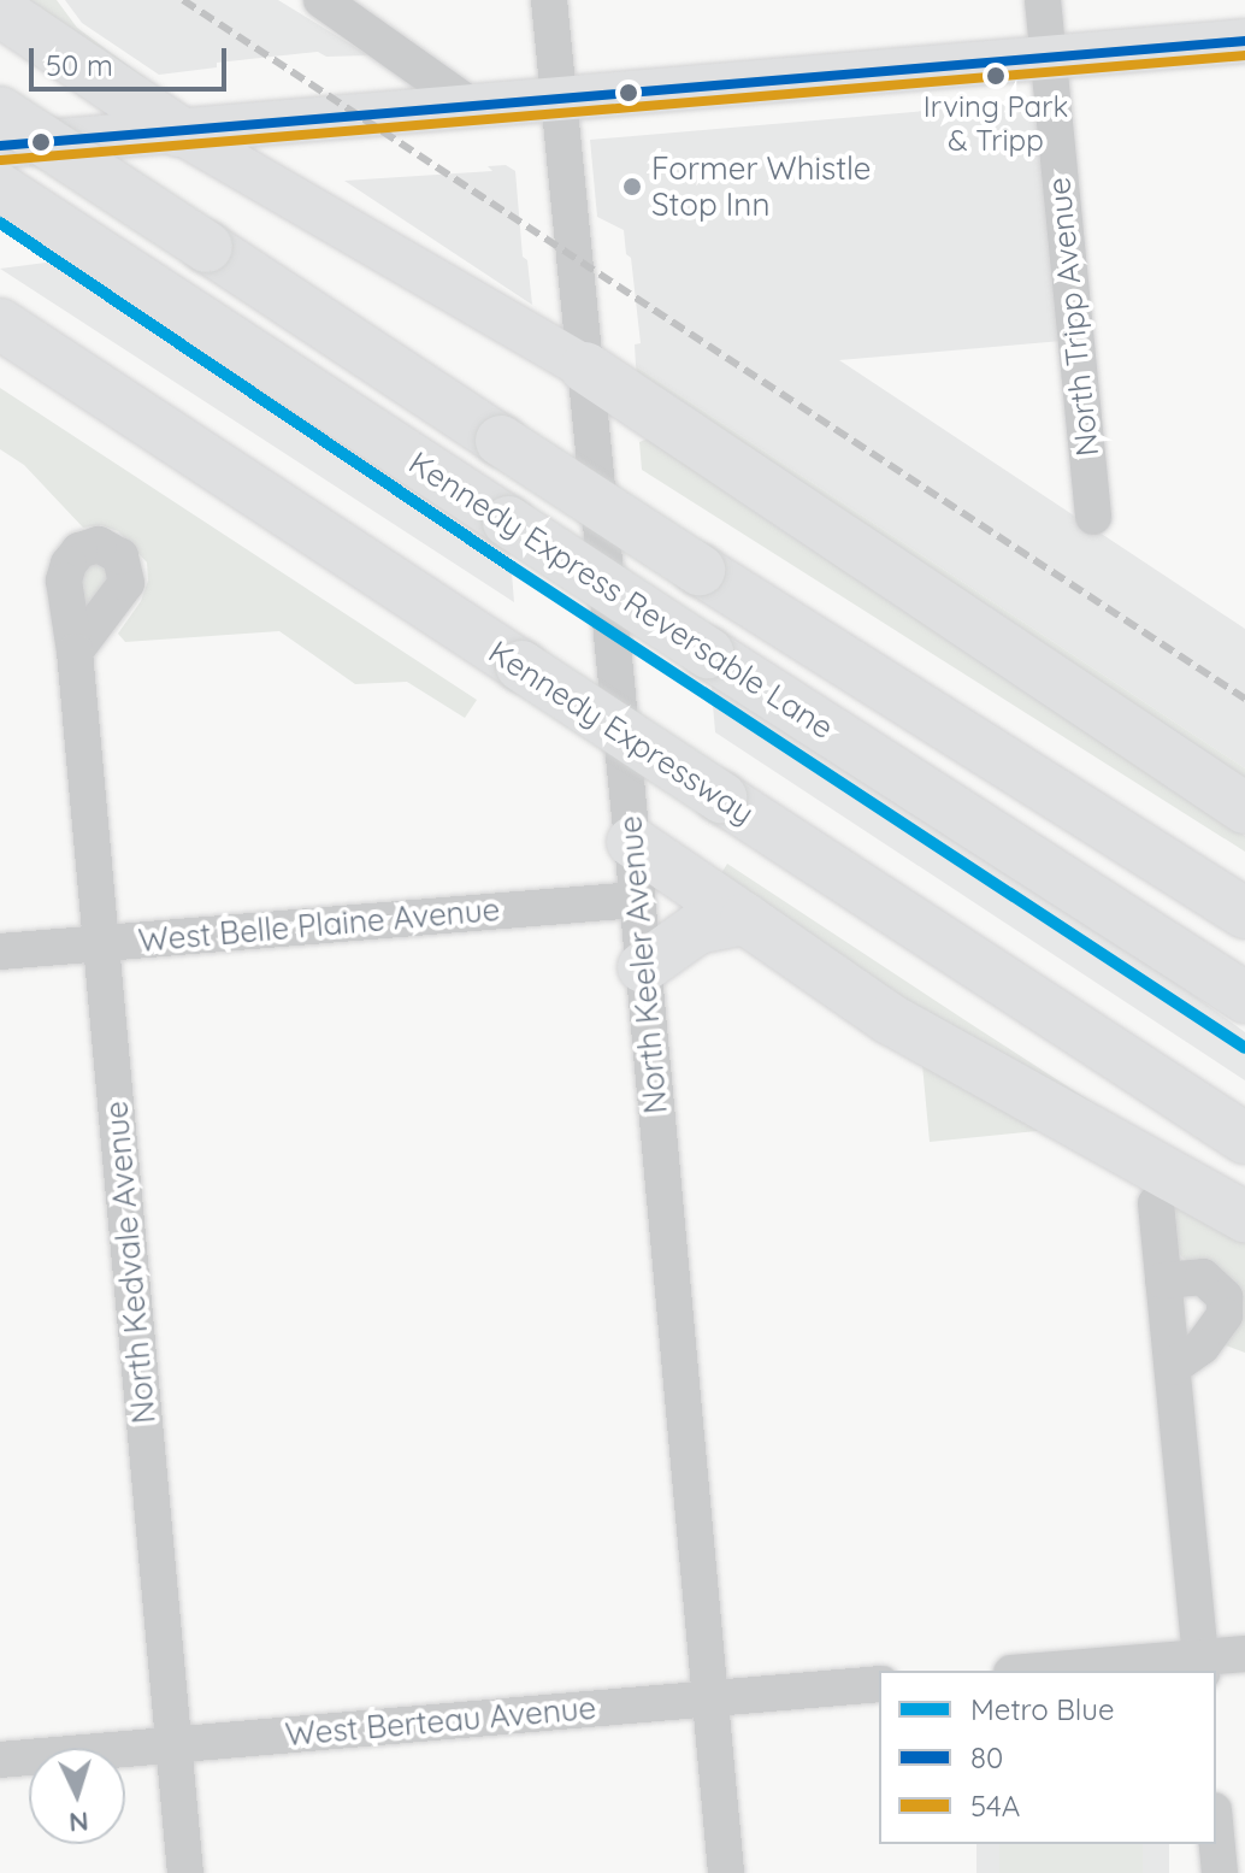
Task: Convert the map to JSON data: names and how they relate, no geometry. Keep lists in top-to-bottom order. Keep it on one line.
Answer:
{"streets":{"highway":["Kennedy Express Reversable Lane","Kennedy Expressway"],"street":["North Tripp Avenue","West Belle Plaine Avenue","North Keeler Avenue","North Kedvale Avenue","West Berteau Avenue"]},"crossings":[["West Belle Plaine Avenue","North Keeler Avenue"],["West Belle Plaine Avenue","North Kedvale Avenue"],["North Keeler Avenue","West Berteau Avenue"],["North Kedvale Avenue","West Berteau Avenue"]],"places":["Irving Park & Tripp","Former Whistle Stop Inn"],"lines":["transit line 80","transit line 54A","metro line Blue"],"legend":["Metro Blue","80","54A"],"scale_bar":"50 m","north":"bottom"}
